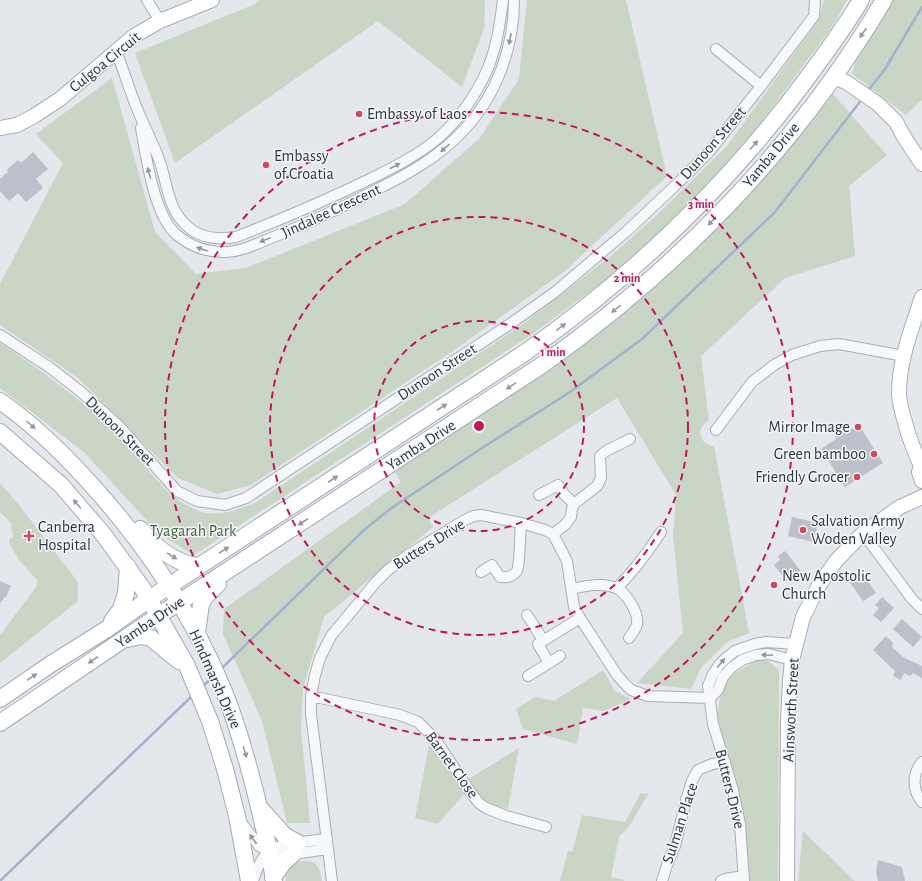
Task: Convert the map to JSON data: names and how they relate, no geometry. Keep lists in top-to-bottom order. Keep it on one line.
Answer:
{"streets":{"main road":["Yamba Drive","Hindmarsh Drive"],"street":["Culgoa Circuit","Dunoon Street","Jindalee Crescent","Butters Drive","Ainsworth Street","Barnet Close","Sulman Place"]},"crossings":[["Culgoa Circuit","Jindalee Crescent"],["Yamba Drive","Hindmarsh Drive"],["Butters Drive","Ainsworth Street"],["Butters Drive","Barnet Close"],["Butters Drive","Sulman Place"]],"parks":["Tyagarah Park"],"places":{"other":["Embassy of Laos","Embassy of Croatia","Mirror Image","Green bamboo","Friendly Grocer","Salvation Army Woden Valley","New Apostolic Church"],"health":["Canberra Hospital"]},"rings":["3 min","2 min","1 min"]}
